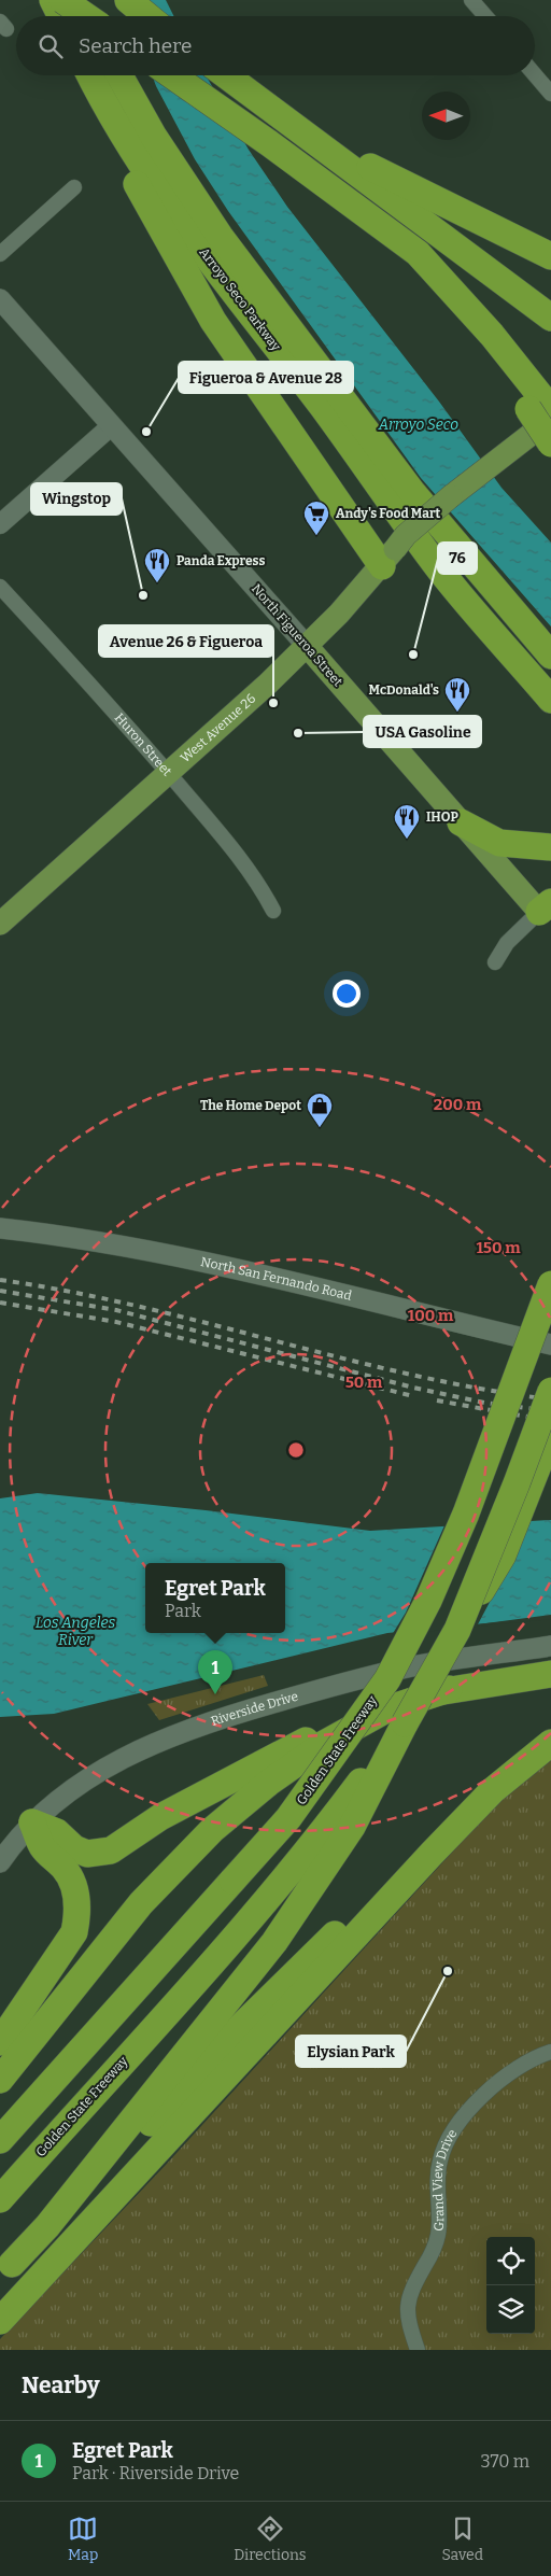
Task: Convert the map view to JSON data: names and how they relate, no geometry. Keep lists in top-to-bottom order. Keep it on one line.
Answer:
{"streets":{"highway":["Arroyo Seco Parkway","Golden State Freeway"],"main road":["North Figueroa Street","West Avenue 26","North San Fernando Road","Riverside Drive"],"street":["Huron Street","Grand View Drive"]},"crossings":[["North Figueroa Street","West Avenue 26"],["West Avenue 26","Huron Street"]],"water":["Arroyo Seco","Los Angeles River"],"places":{"other":["Figueroa & Avenue 28","Wingstop","76","Avenue 26 & Figueroa","USA Gasoline","Elysian Park"],"supermarket":["Andy's Food Mart"],"restaurant":["Panda Express","McDonald's","IHOP"],"shop":["The Home Depot"]},"north":"left","page":{"search":"Search here","popup":["Egret Park","Park"],"pins":"1","heading":"Nearby","list":[{"mark":"1","name":"Egret Park","note":"Park · Riverside Drive","value":"370 m"}],"nav":["Map","Directions","Saved"]},"rings":["200 m","150 m","100 m","50 m"]}
